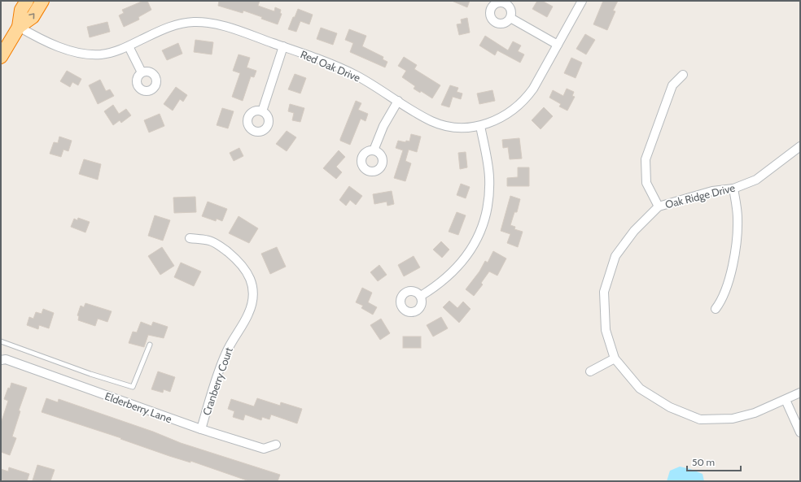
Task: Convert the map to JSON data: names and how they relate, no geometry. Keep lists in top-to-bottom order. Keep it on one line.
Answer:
{"streets":{"street":["Red Oak Drive","Oak Ridge Drive","Cranberry Court","Elderberry Lane"]},"crossings":[["Cranberry Court","Elderberry Lane"]],"scale_bar":"50 m"}
